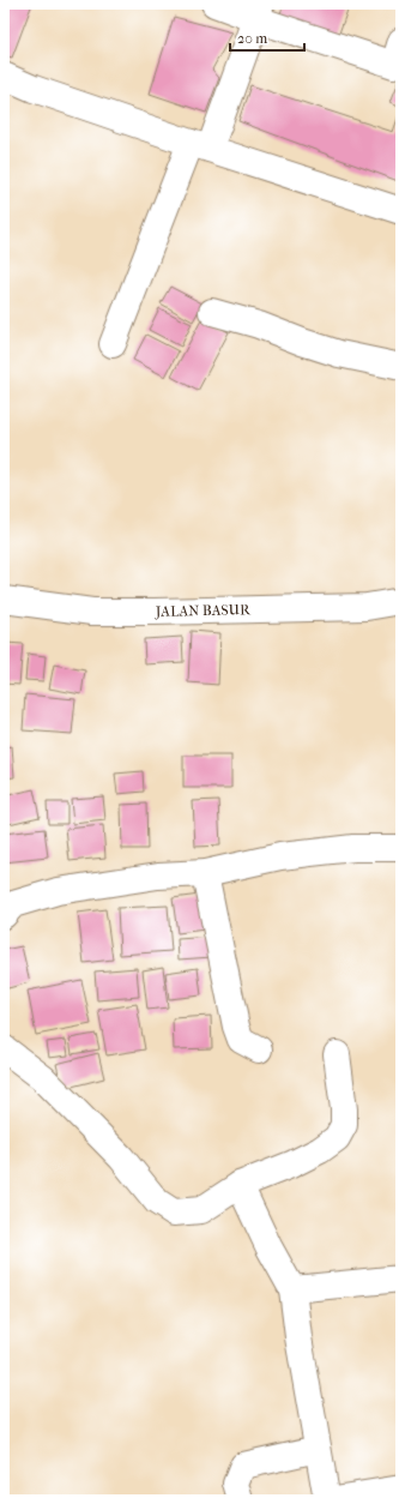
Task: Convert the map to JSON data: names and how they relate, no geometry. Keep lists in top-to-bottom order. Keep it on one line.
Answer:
{"streets":{"street":["JALAN BASUR"]},"scale_bar":"20 m"}
